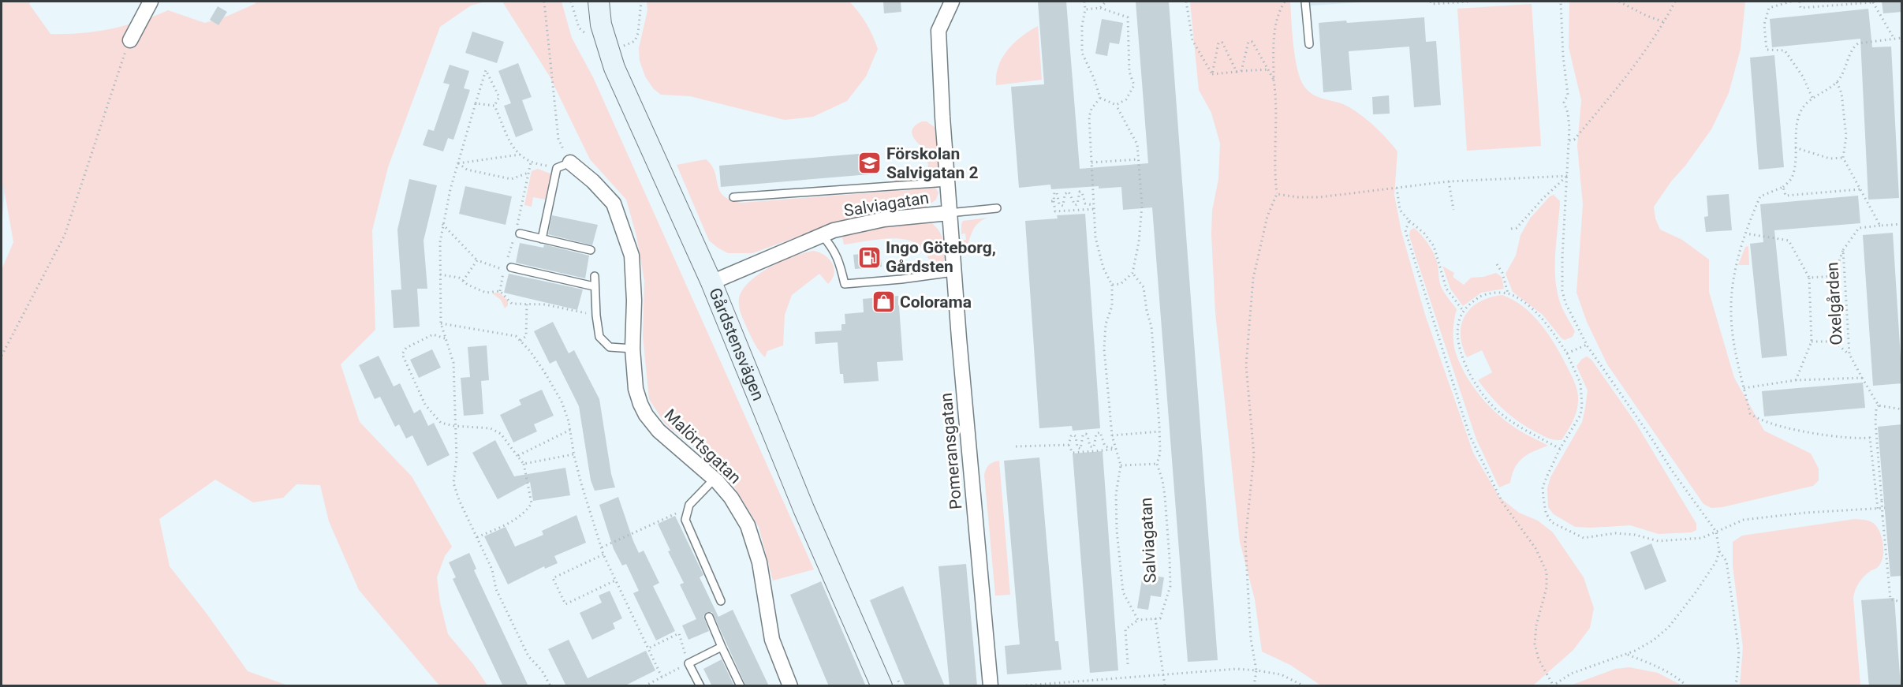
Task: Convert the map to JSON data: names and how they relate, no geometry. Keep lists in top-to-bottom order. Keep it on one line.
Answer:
{"streets":{"street":["Salviagatan","Gårdstensvägen","Malörtsgatan","Pomeransgatan"],"path":["Oxelgården"]},"crossings":[["Salviagatan","Gårdstensvägen"],["Salviagatan","Pomeransgatan"]],"places":{"school or university":["Förskolan Salvigatan 2"],"fuel station":["Ingo Göteborg, Gårdsten"],"shop":["Colorama"]}}
